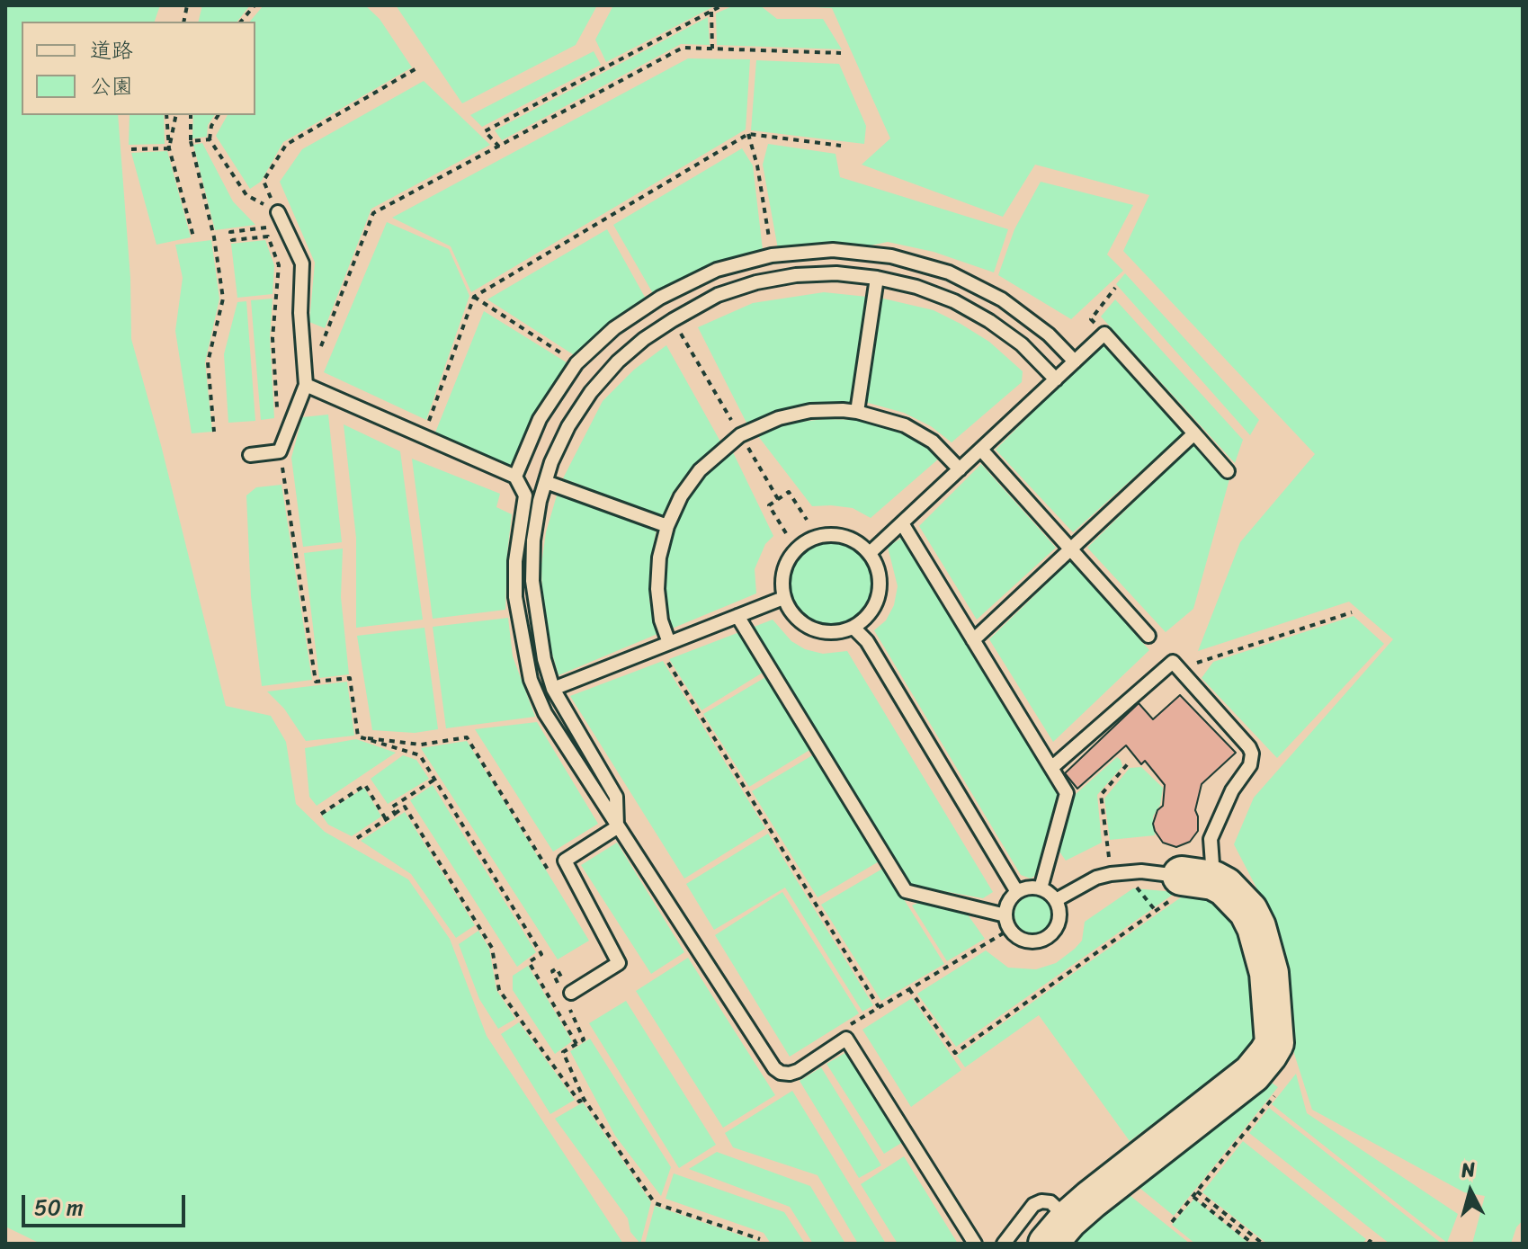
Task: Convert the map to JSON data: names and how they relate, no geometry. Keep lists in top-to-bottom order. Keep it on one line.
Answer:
{"legend":["道路","公園"],"scale_bar":"50 m","north":"top"}
